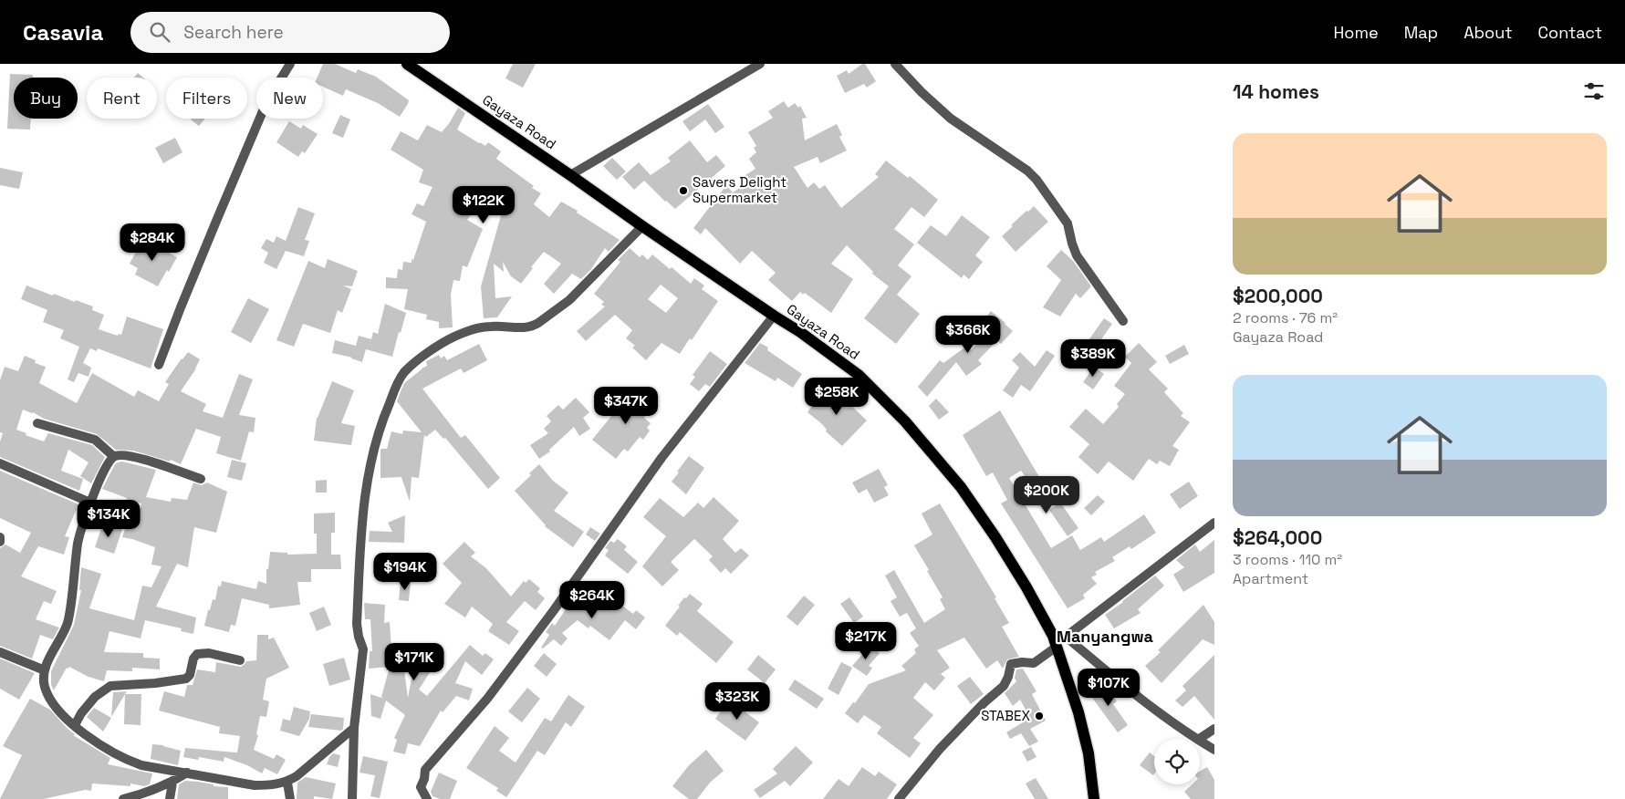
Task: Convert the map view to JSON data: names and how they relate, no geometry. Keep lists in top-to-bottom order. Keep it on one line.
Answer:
{"streets":{"main road":["Gayaza Road"]},"districts":["Manyangwa"],"places":["Savers Delight Supermarket","STABEX"],"page":{"header":"Casavia","search":"Search here","nav":["Home","Map","About","Contact"],"heading":"14 homes","chip":["Buy","Rent","Filters","New"],"list":[{"name":"$200,000","note":"2 rooms · 76 m² · Gayaza Road"},{"name":"$264,000","note":"3 rooms · 110 m² · Apartment"}],"price":["$122K","$284K","$366K","$389K","$258K","$347K","$200K","$134K","$194K","$264K","$217K","$171K","$107K","$323K"]}}
